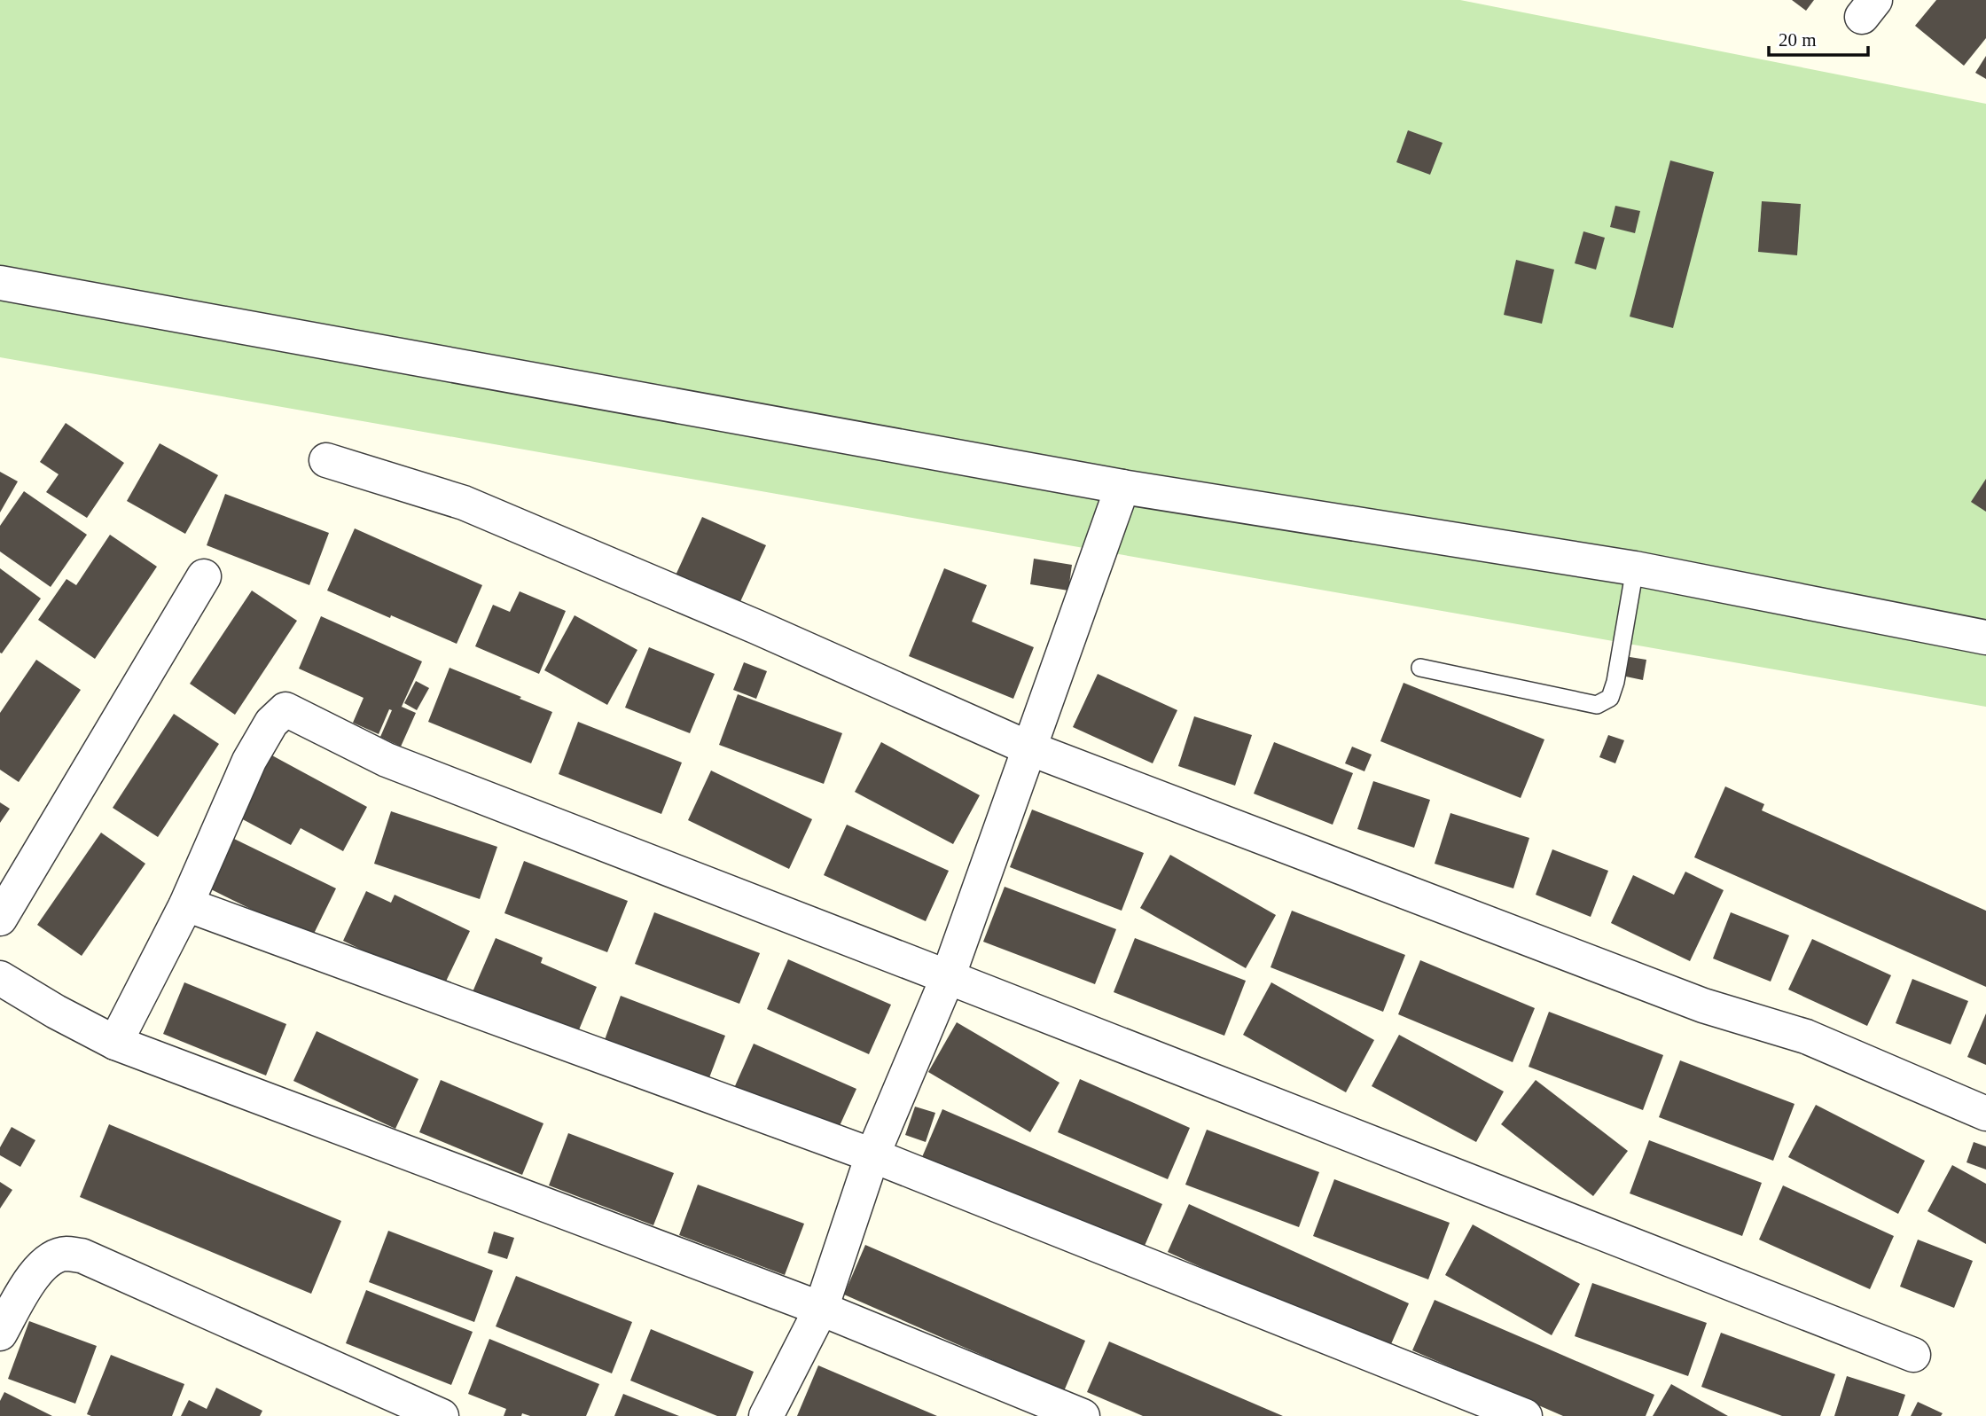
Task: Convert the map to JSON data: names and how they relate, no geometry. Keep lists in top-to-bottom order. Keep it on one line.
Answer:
{"scale_bar":"20 m"}
